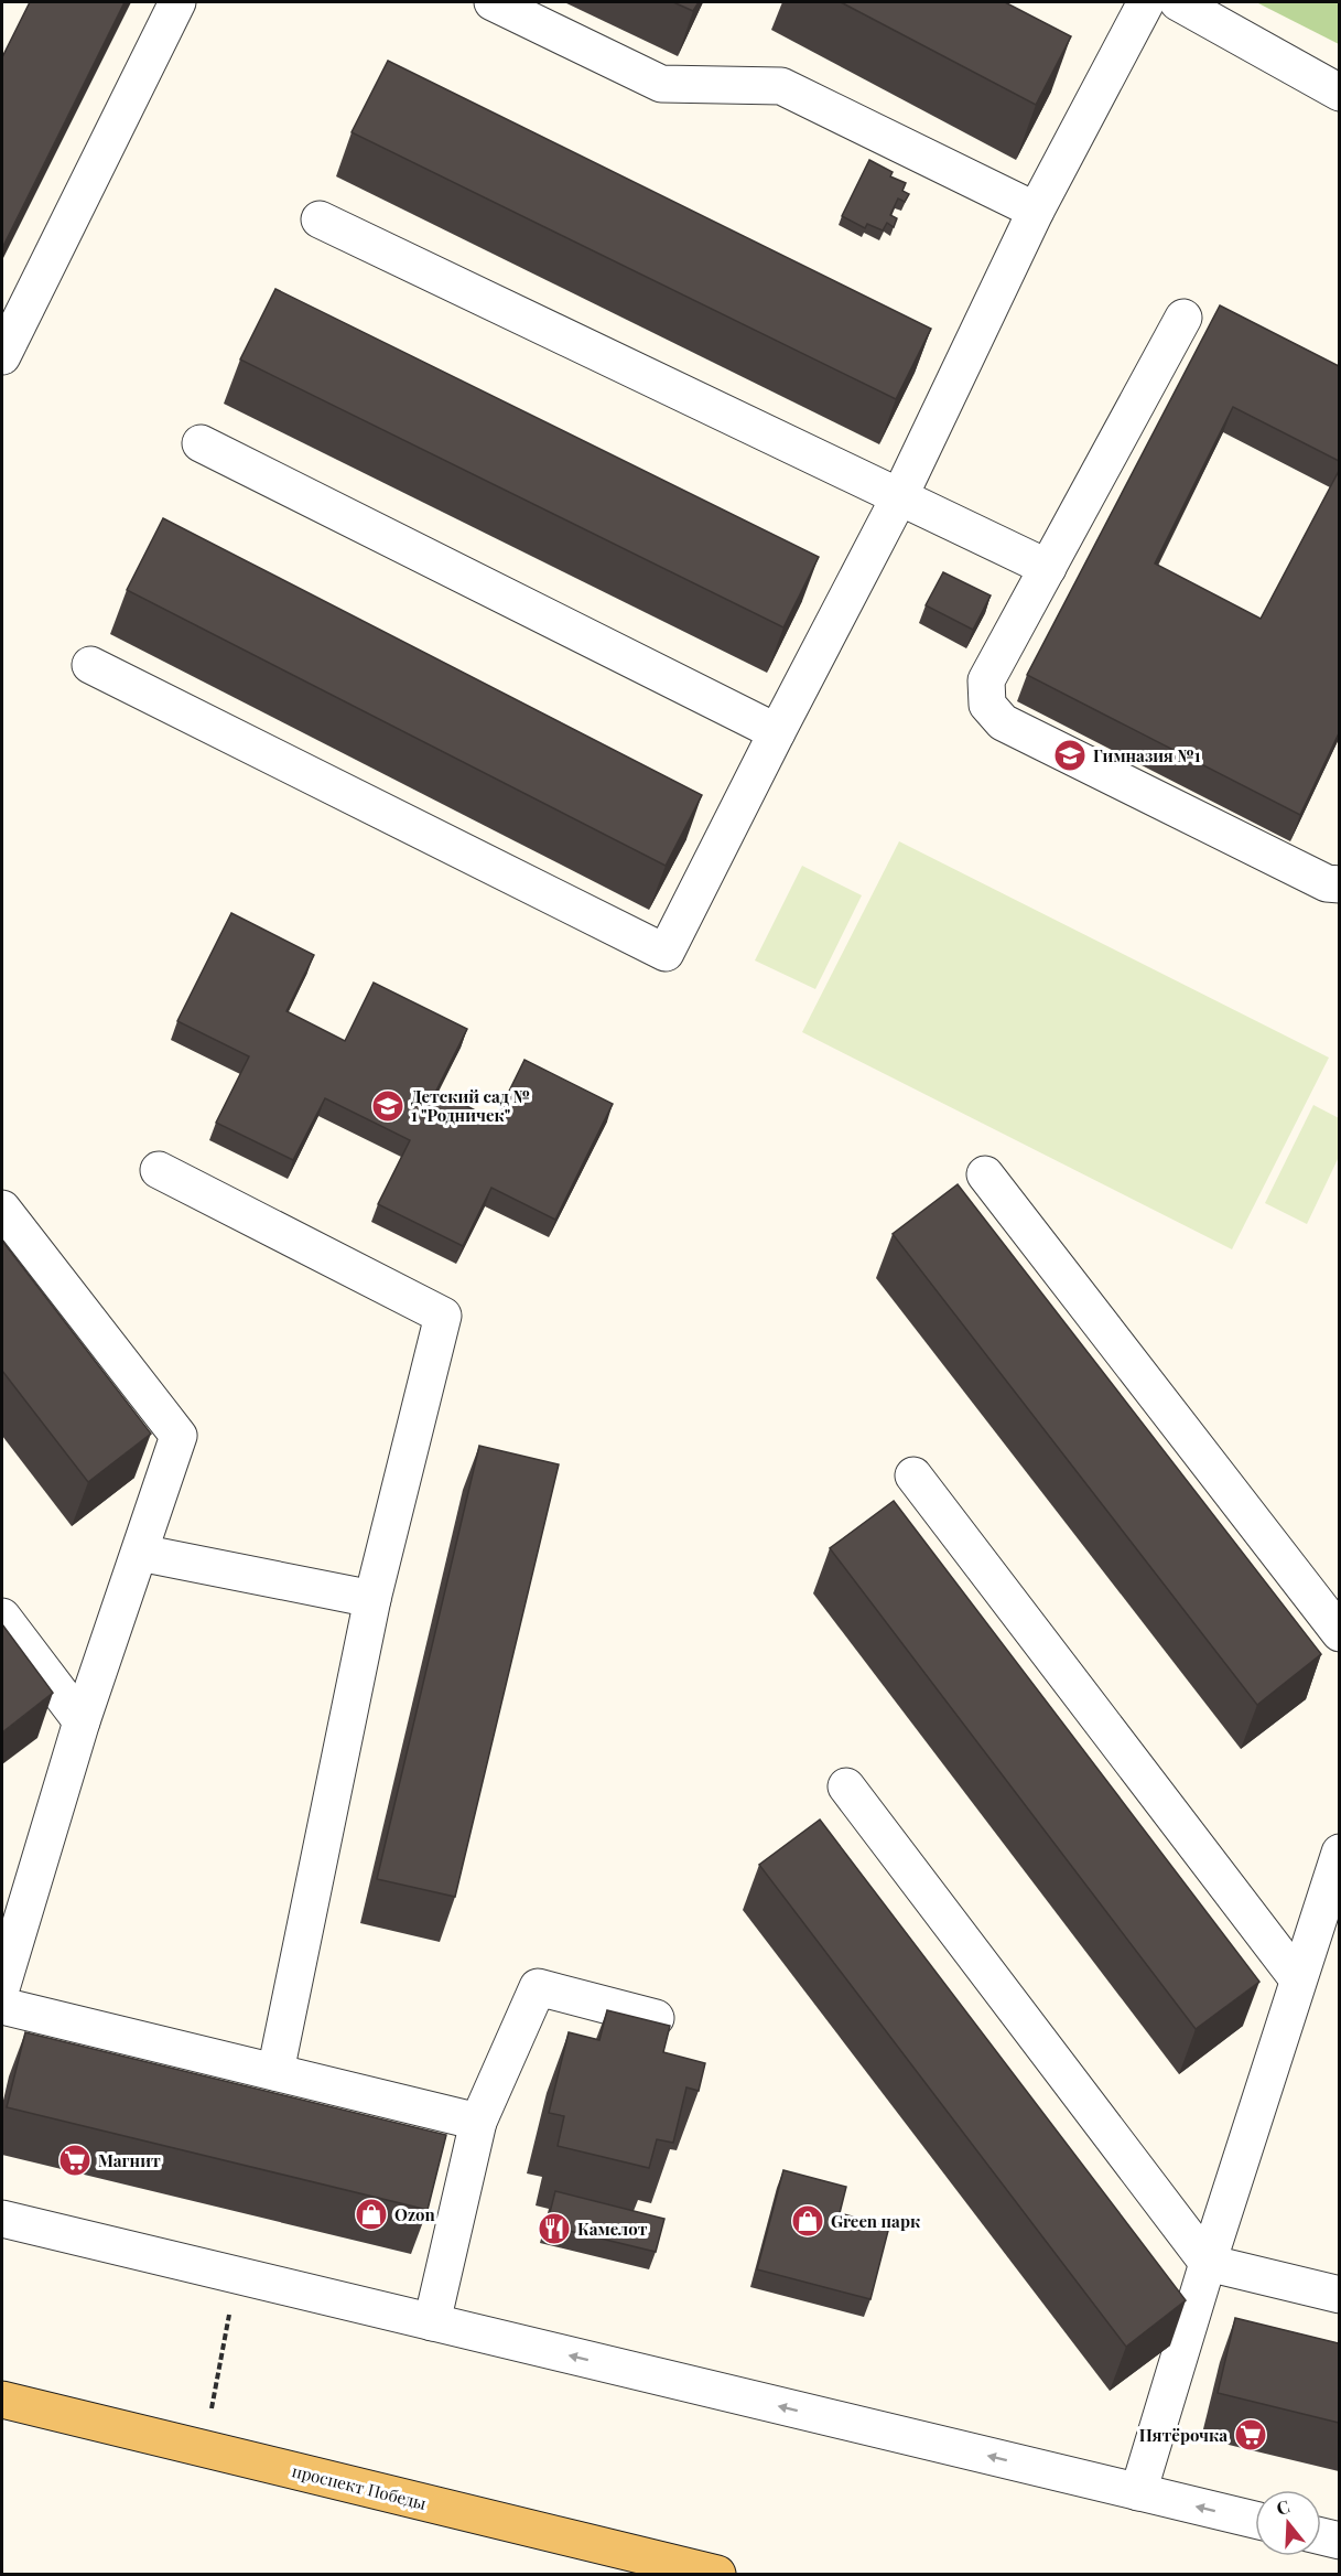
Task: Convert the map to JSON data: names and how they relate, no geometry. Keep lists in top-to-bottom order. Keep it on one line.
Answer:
{"streets":{"main road":["проспект Победы"]},"places":{"school or university":["Гимназия №1","Детский сад № 1 \"Родничек\""],"supermarket":["Магнит","Пятёрочка"],"shop":["Ozon","Green парк"],"restaurant":["Камелот"]},"north":"top"}
